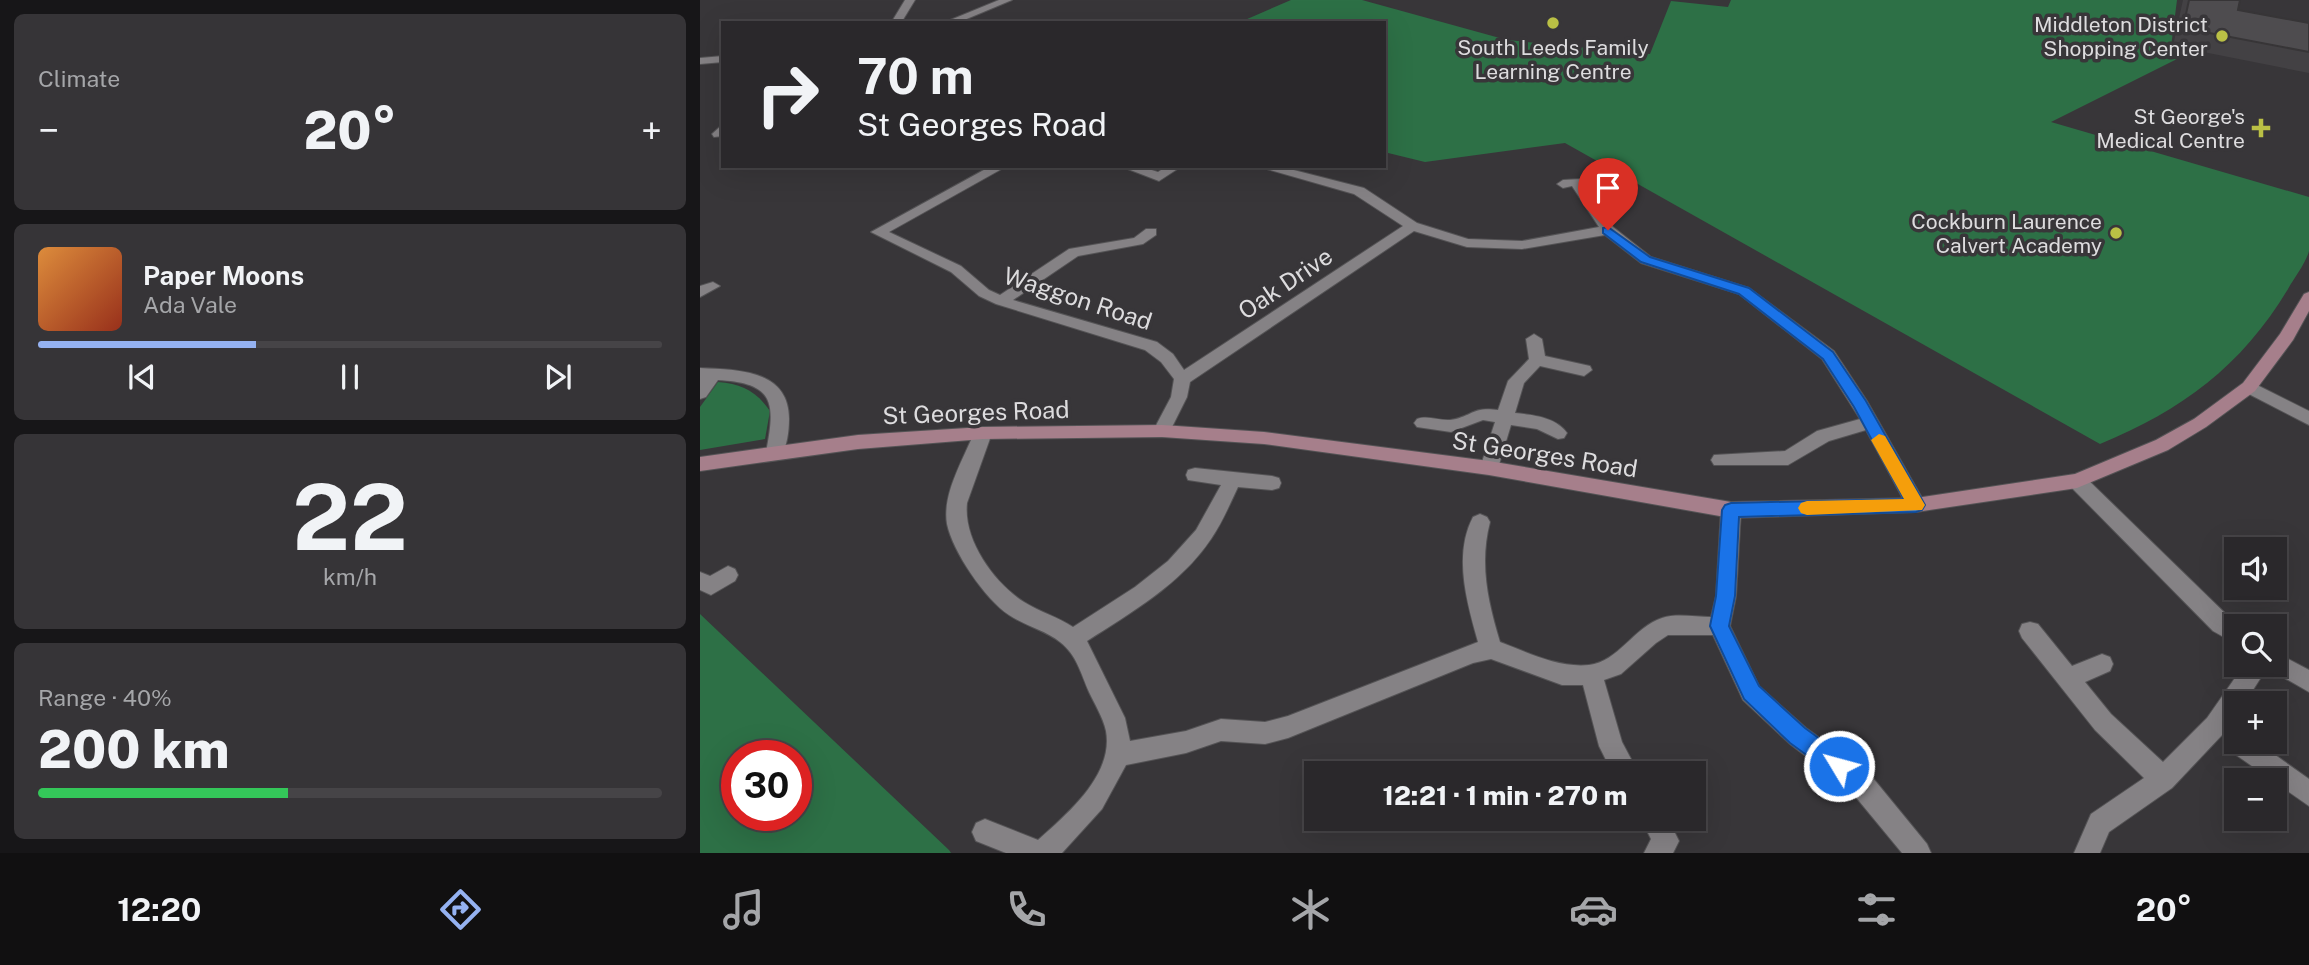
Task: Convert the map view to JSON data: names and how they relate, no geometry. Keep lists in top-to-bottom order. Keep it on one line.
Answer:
{"streets":{"street":["Oak Drive","Waggon Road","St Georges Road"]},"crossings":[["Oak Drive","Waggon Road"]],"places":{"other":["South Leeds Family Learning Centre","Middleton District Shopping Center","Cockburn Laurence Calvert Academy"],"health":["St George's Medical Centre"]},"page":{"tile":["Climate",["22","km/h"],["Range · 40%","200 km"]],"turn":["70 m","St Georges Road"],"heat":["−","20°","+"],"song":["Paper Moons","Ada Vale"],"map_buttons":["+","−"],"limit":"30","trip":"12:21 · 1 min · 270 m","tabs":["12:20","20°"]}}
